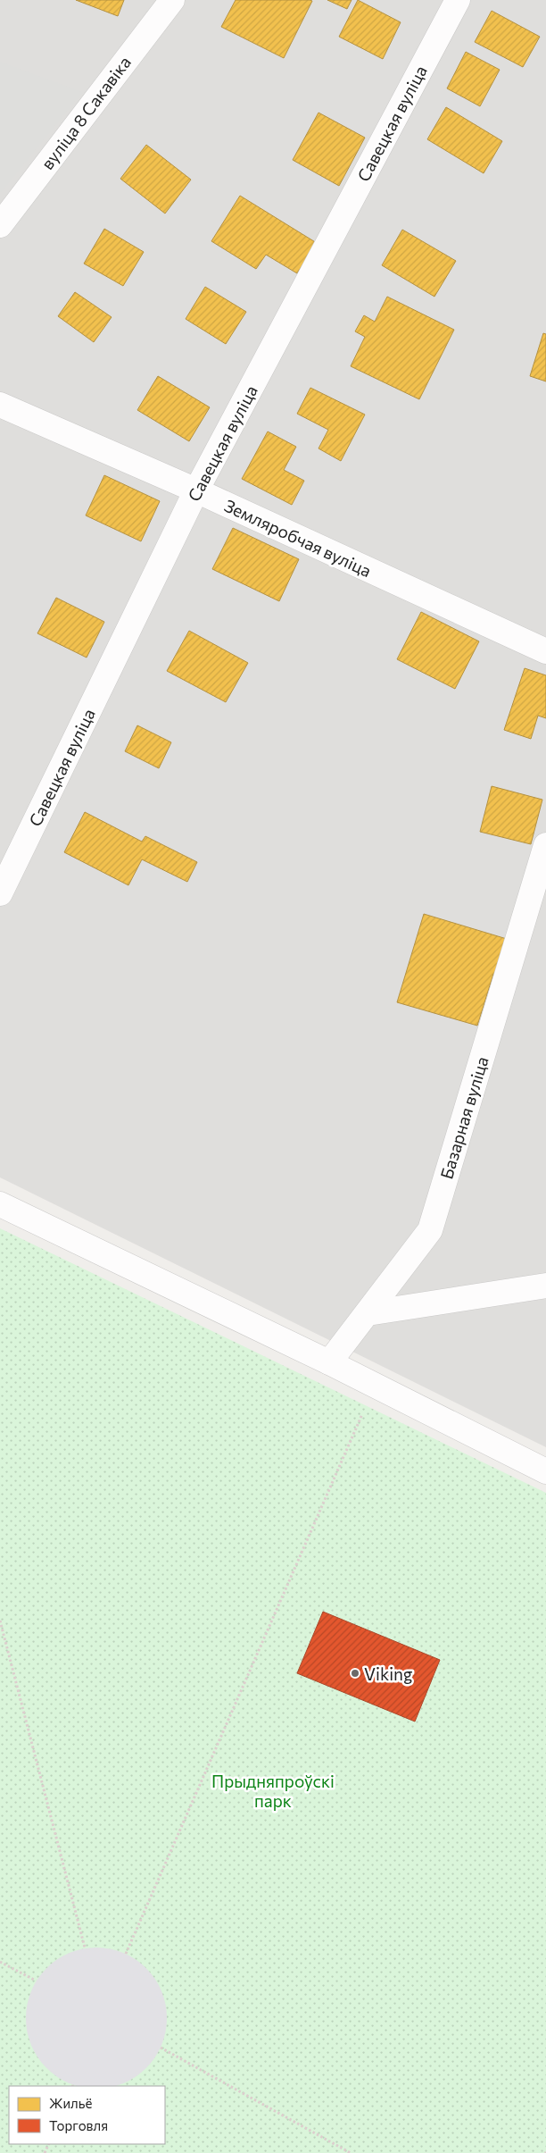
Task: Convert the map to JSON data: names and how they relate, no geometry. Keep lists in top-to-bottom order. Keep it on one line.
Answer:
{"streets":{"street":["вуліца 8 Сакавіка","Савецкая вуліца","Земляробчая вуліца","Базарная вуліца"]},"crossings":[["Савецкая вуліца","Земляробчая вуліца"]],"parks":["Прыдняпроўскі парк"],"places":["Viking"],"legend":["Жильё","Торговля"]}
